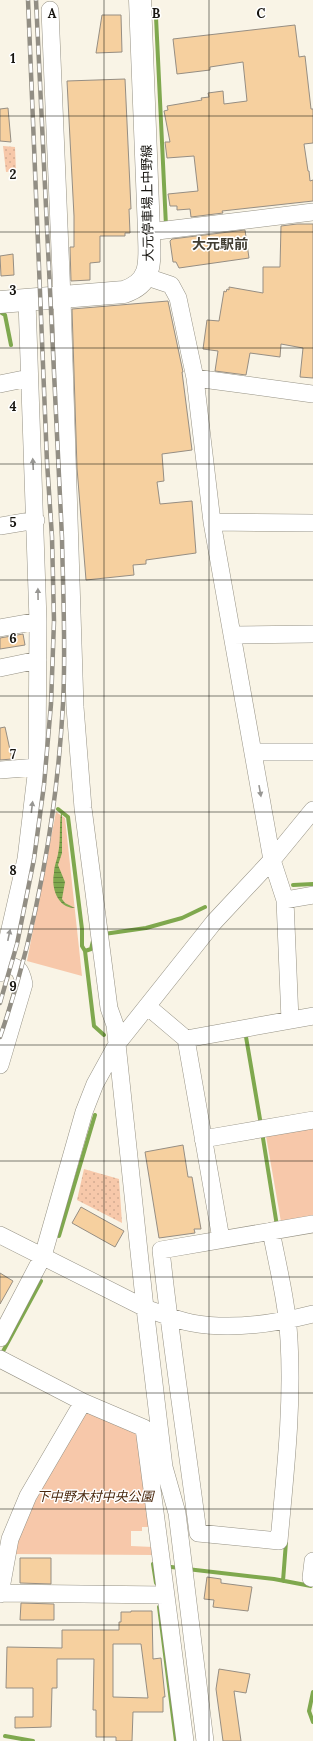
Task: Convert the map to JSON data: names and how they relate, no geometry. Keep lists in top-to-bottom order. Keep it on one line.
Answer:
{"streets":{"main road":["大元停車場上中野線"]},"districts":["大元駅前"],"parks":["下中野木村中央公園"],"grid":{"columns":["A","B","C"],"rows":["1","2","3","4","5","6","7","8","9"]}}
